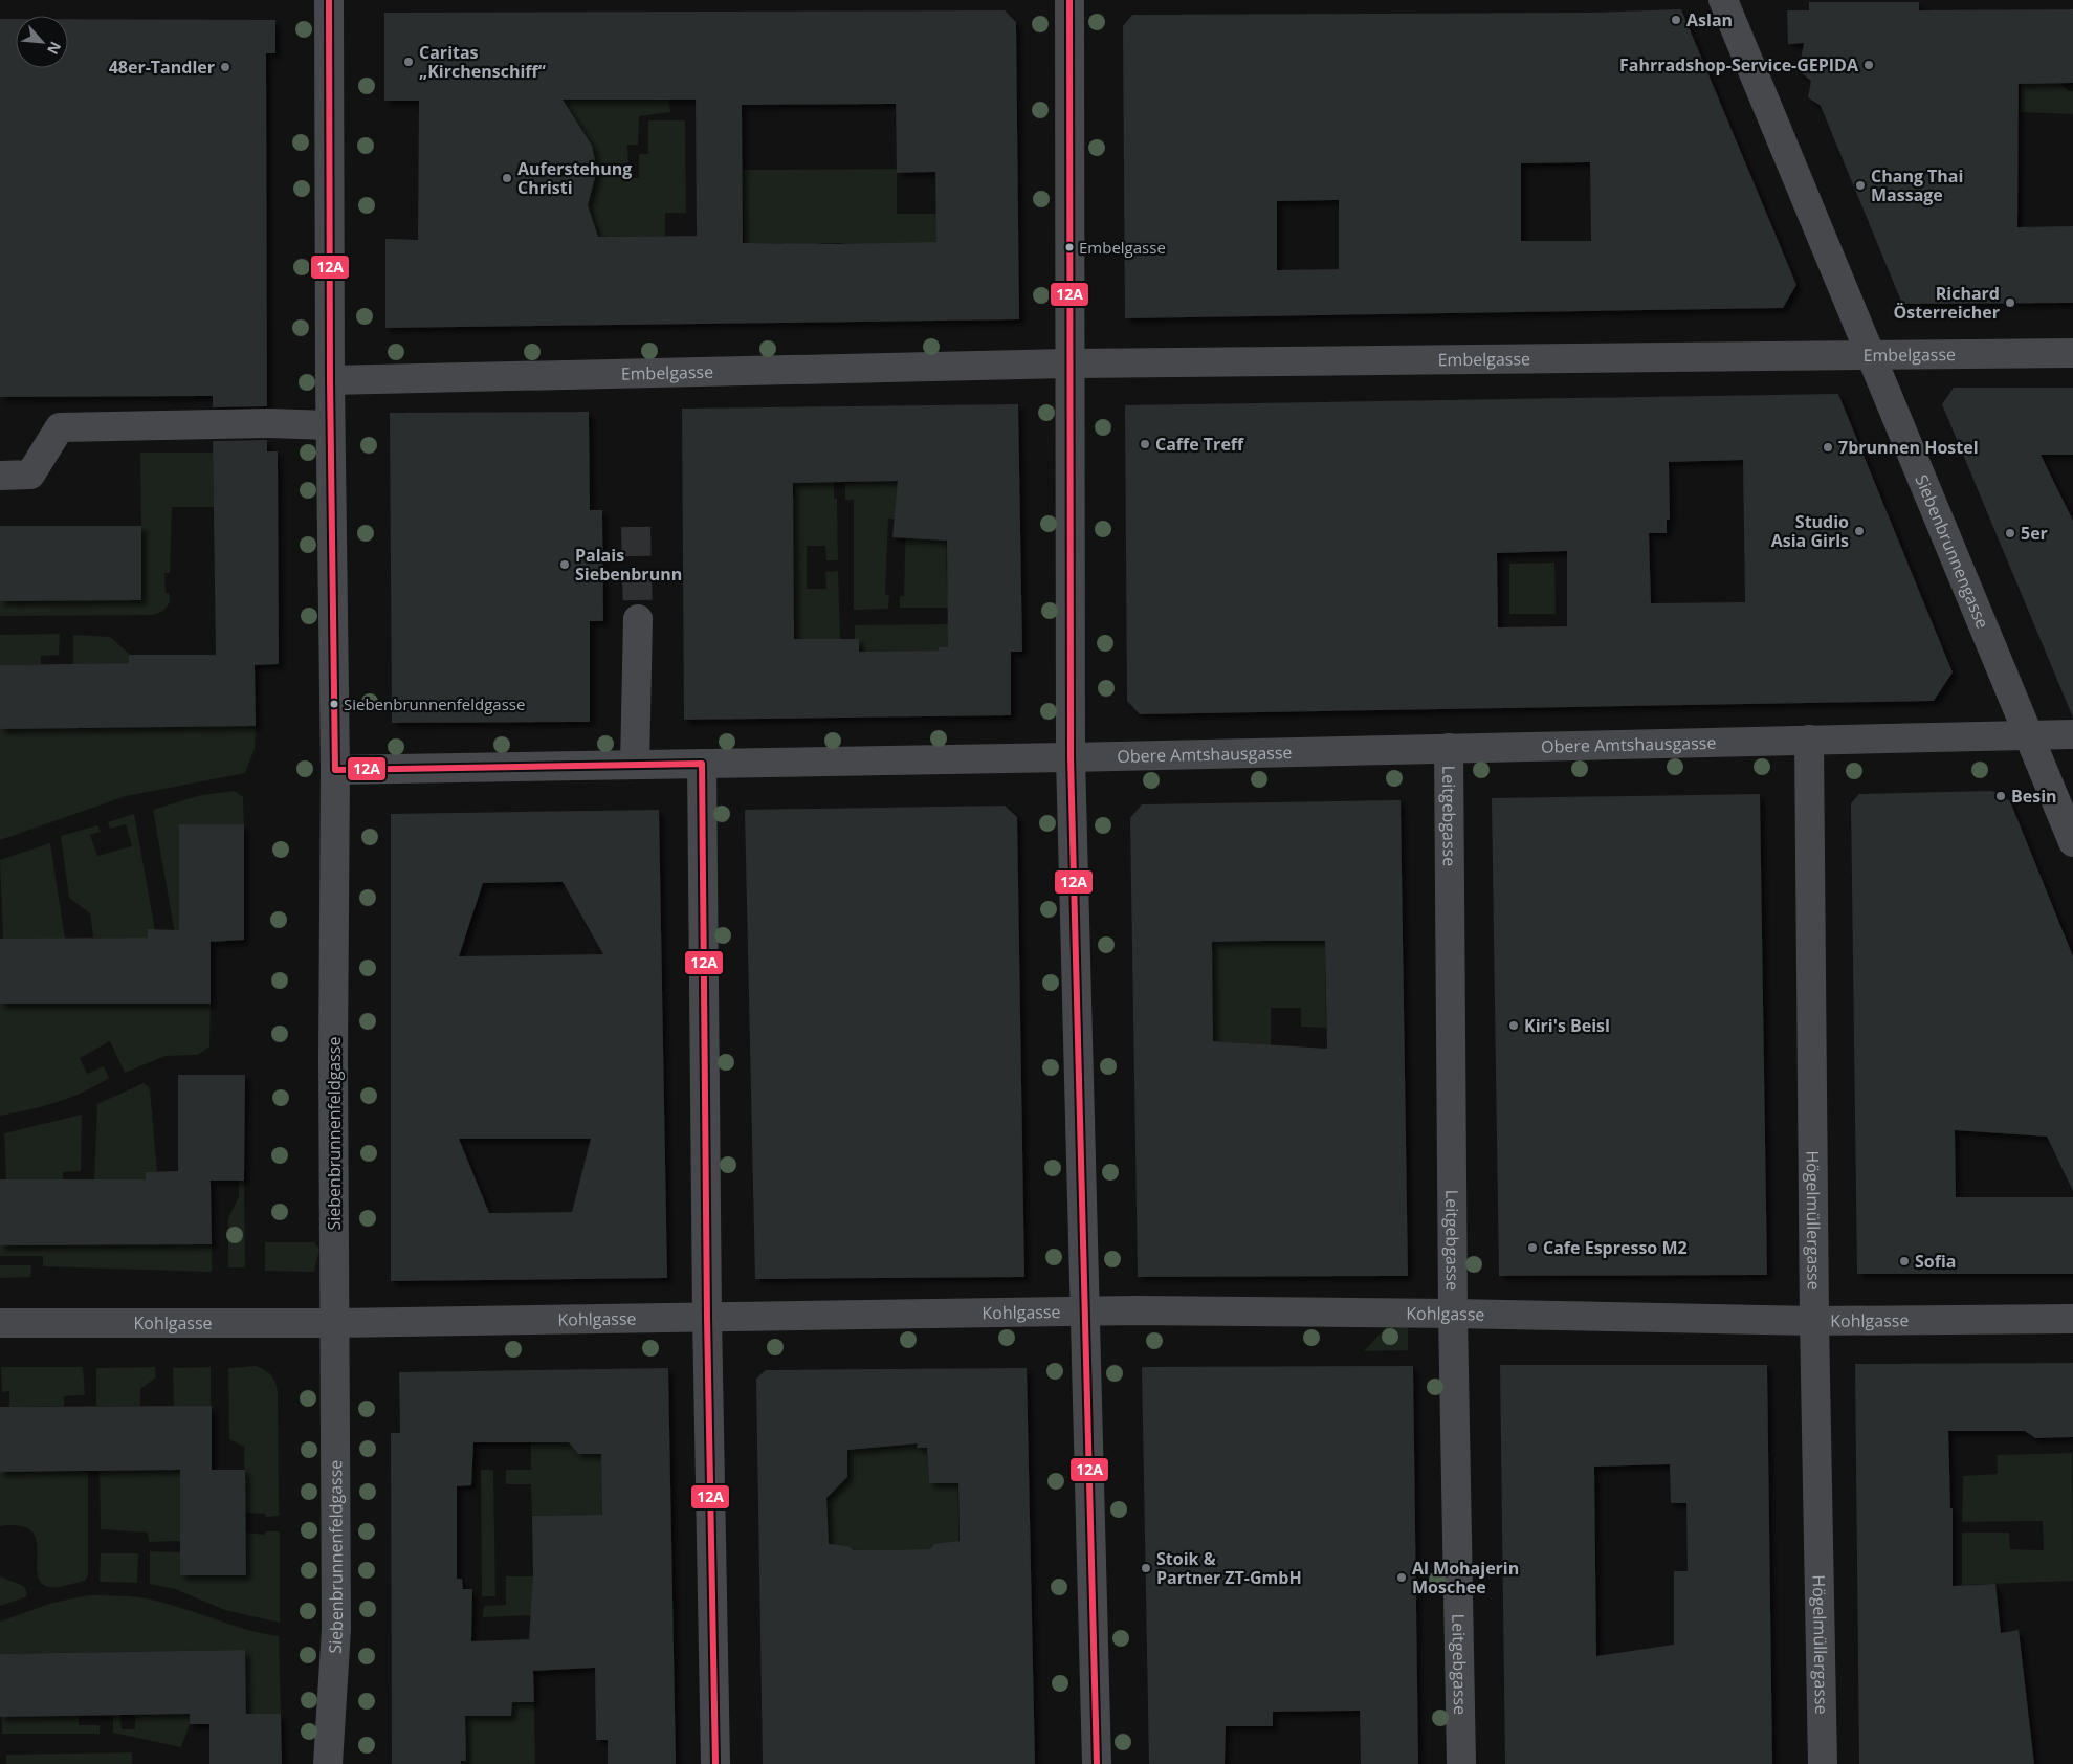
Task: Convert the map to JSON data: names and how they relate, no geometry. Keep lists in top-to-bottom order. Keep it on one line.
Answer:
{"streets":{"street":["Embelgasse","Siebenbrunnengasse","Obere Amtshausgasse","Leitgebgasse","Siebenbrunnenfeldgasse","Högelmüllergasse","Kohlgasse"]},"crossings":[["Embelgasse","Siebenbrunnengasse"],["Embelgasse","Siebenbrunnenfeldgasse"],["Siebenbrunnengasse","Obere Amtshausgasse"],["Obere Amtshausgasse","Leitgebgasse"],["Obere Amtshausgasse","Siebenbrunnenfeldgasse"],["Obere Amtshausgasse","Högelmüllergasse"],["Leitgebgasse","Kohlgasse"],["Siebenbrunnenfeldgasse","Kohlgasse"],["Högelmüllergasse","Kohlgasse"]],"places":["Aslan","Caritas „Kirchenschiff“","Fahrradshop-Service-GEPIDA","48er-Tandler","Auferstehung Christi","Chang Thai Massage","Embelgasse","Richard Österreicher","Caffe Treff","7brunnen Hostel","Studio Asia Girls","5er","Palais Siebenbrunn","Siebenbrunnenfeldgasse","Besin","Kiri's Beisl","Cafe Espresso M2","Sofia","Stoik & Partner ZT-GmbH","Al Mohajerin Moschee"],"lines":["transit line 12A"],"north":"bottom right"}
